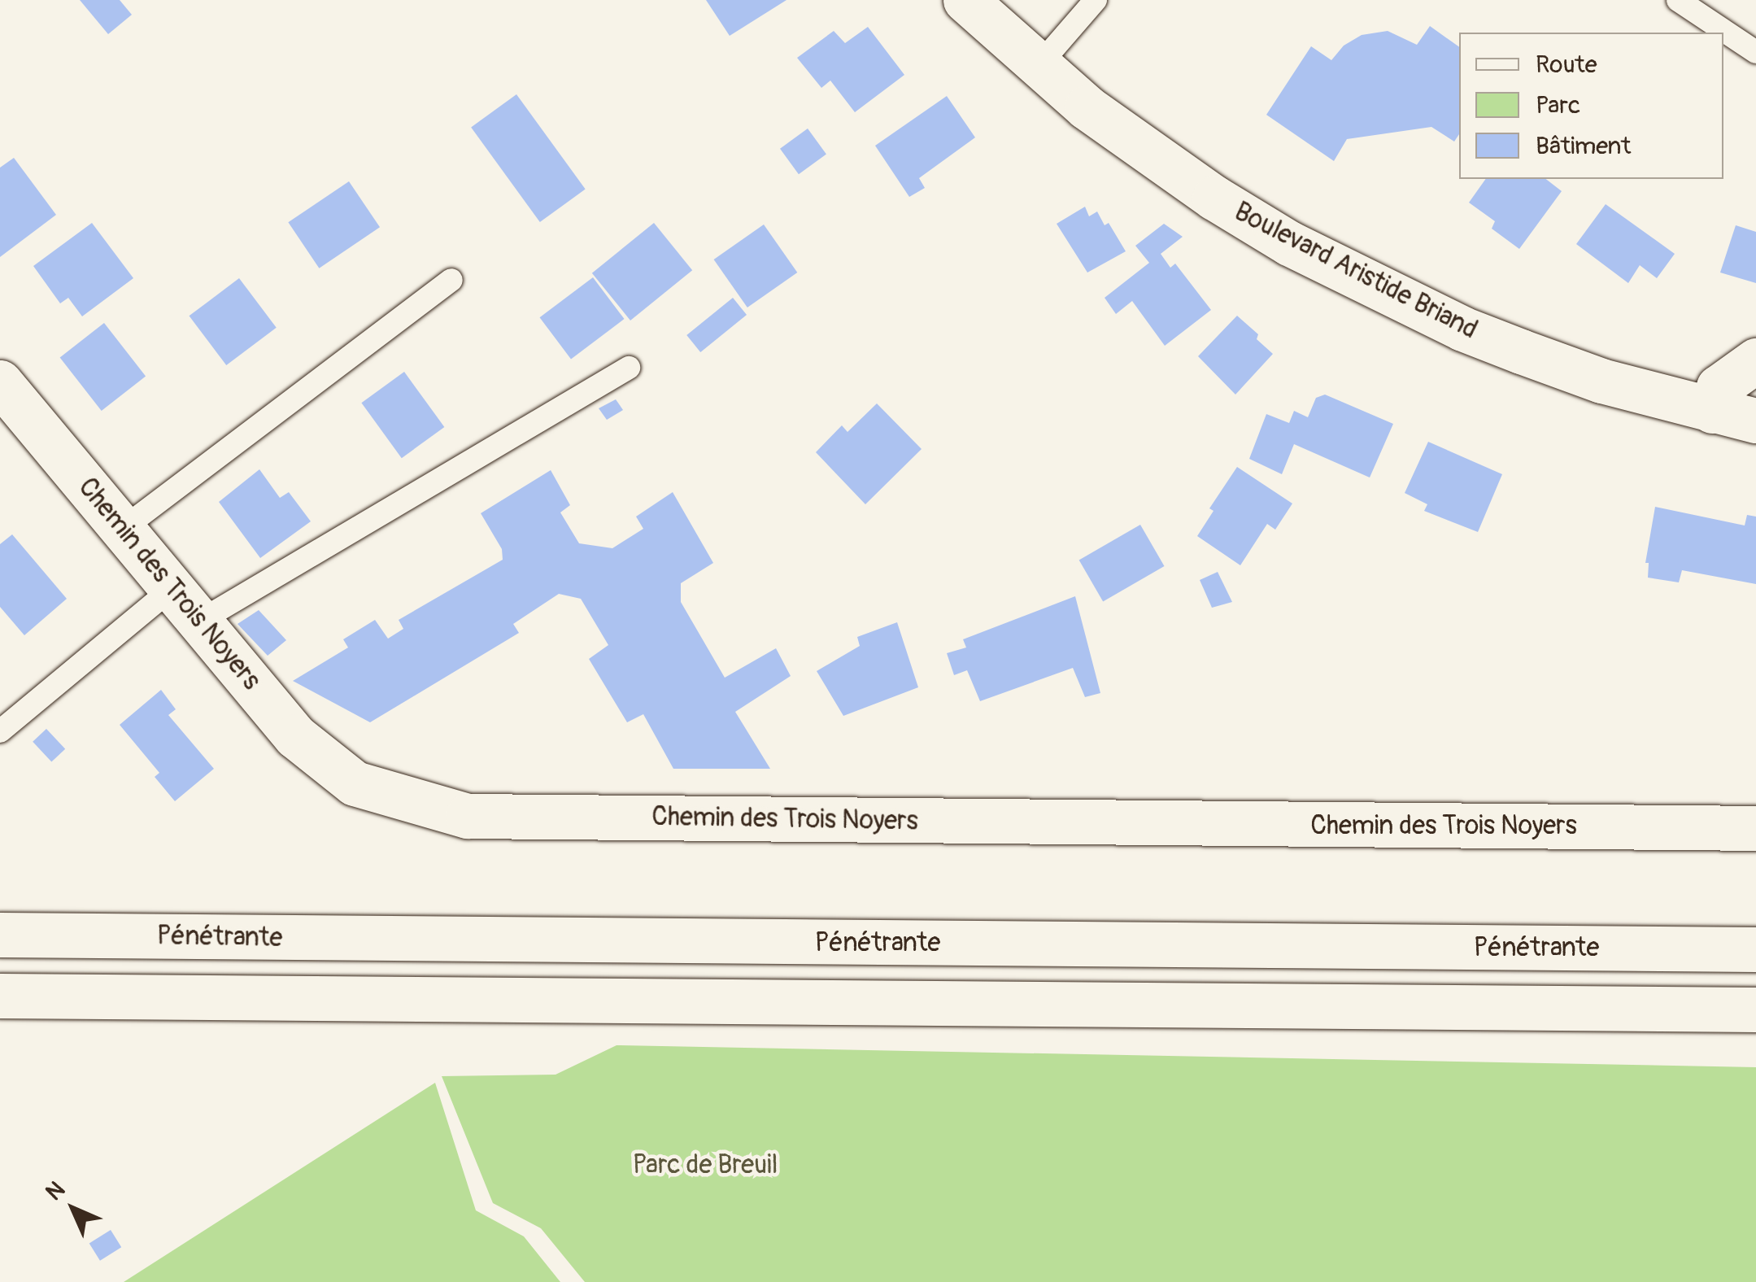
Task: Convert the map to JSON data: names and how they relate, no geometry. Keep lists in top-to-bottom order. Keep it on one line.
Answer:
{"streets":{"main road":["Boulevard Aristide Briand","Chemin des Trois Noyers","Pénétrante"]},"parks":["Parc de Breuil"],"legend":["Route","Parc","Bâtiment"],"north":"top left"}
